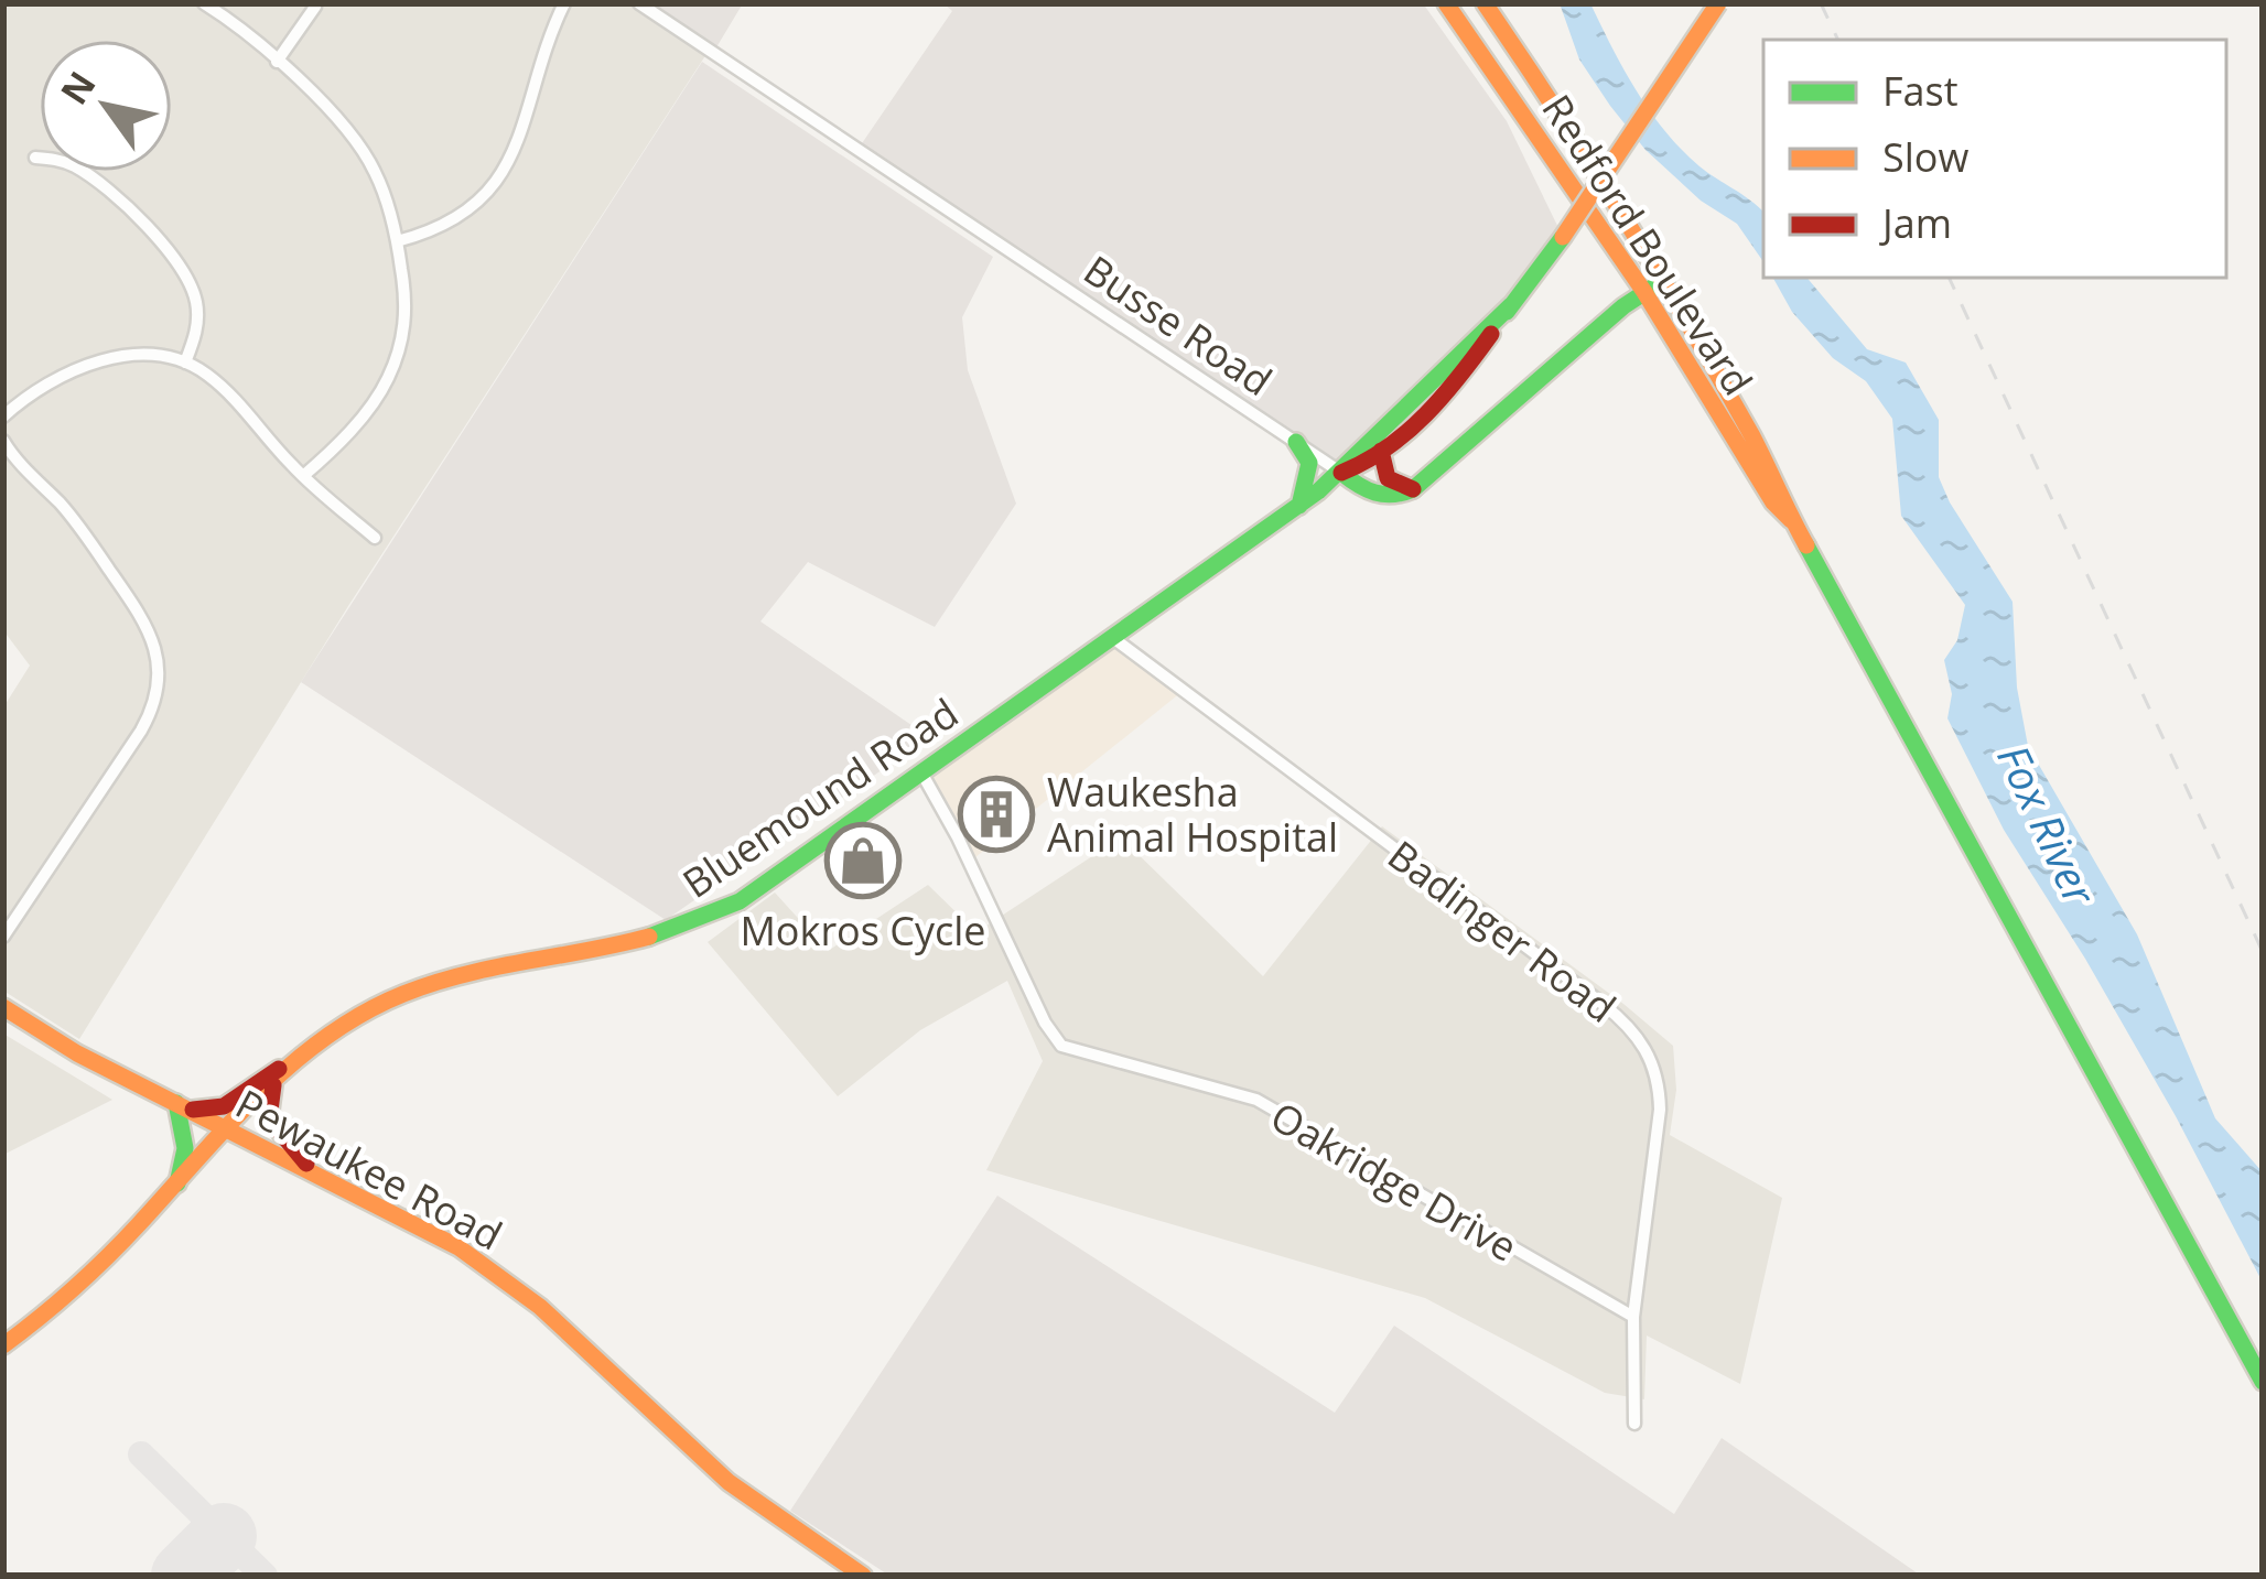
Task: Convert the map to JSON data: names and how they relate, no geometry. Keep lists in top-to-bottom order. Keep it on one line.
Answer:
{"streets":{"main road":["Redford Boulevard","Busse Road","Bluemound Road","Pewaukee Road"],"street":["Badinger Road","Oakridge Drive"]},"crossings":[["Busse Road","Bluemound Road"],["Bluemound Road","Badinger Road"],["Bluemound Road","Pewaukee Road"],["Bluemound Road","Oakridge Drive"],["Badinger Road","Oakridge Drive"]],"water":["Fox River"],"places":{"building":["Waukesha Animal Hospital"],"shop":["Mokros Cycle"]},"legend":["Fast","Slow","Jam"],"north":"top left"}
